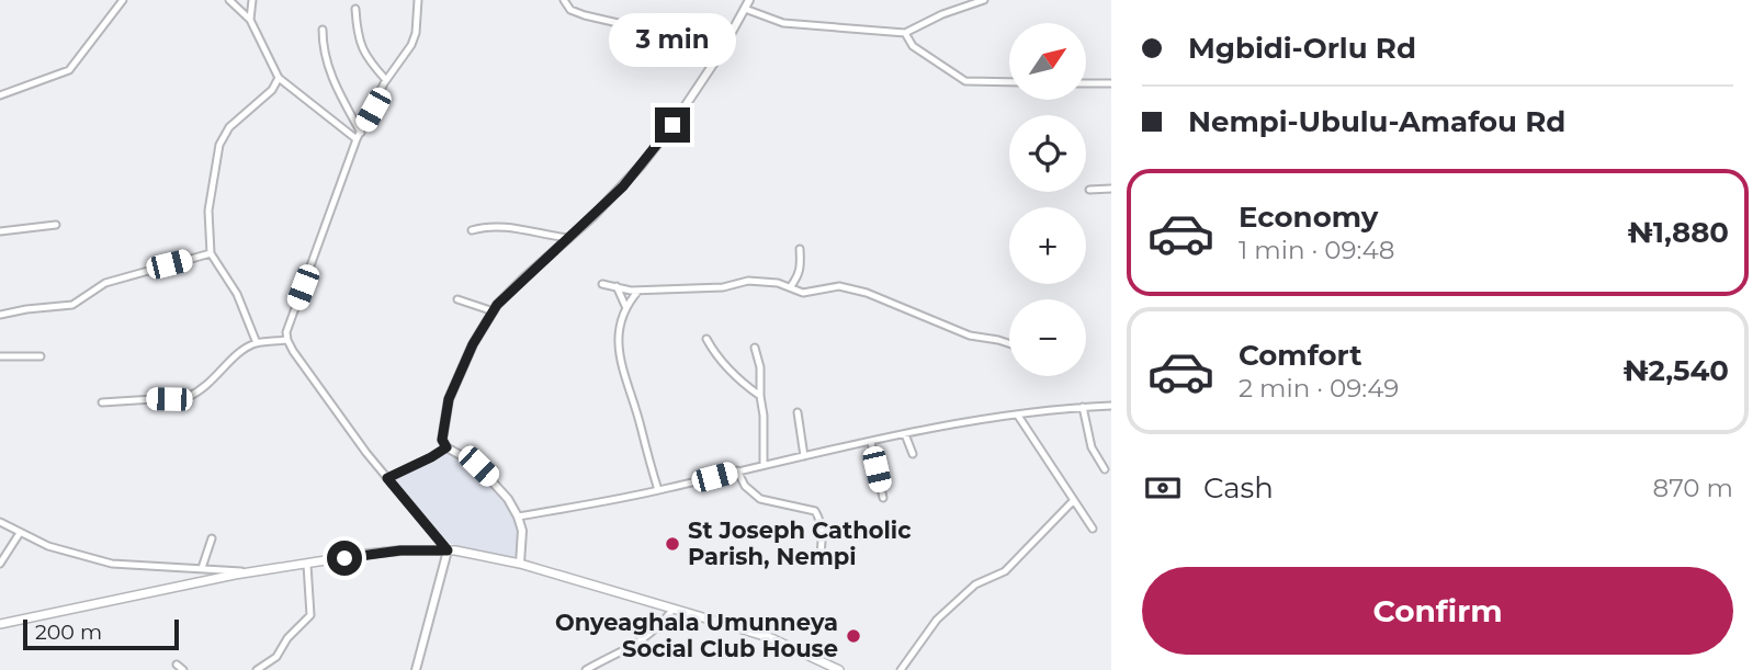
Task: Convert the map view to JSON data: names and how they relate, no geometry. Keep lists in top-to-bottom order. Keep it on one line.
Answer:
{"places":["St Joseph Catholic Parish, Nempi","Onyeaghala Umunneya Social Club House"],"scale_bar":"200 m","north":"top right","page":{"banner":["Mgbidi-Orlu Rd","Nempi-Ubulu-Amafou Rd"],"bubble":"3 min","map_buttons":["+","−"],"list":[{"name":"Economy","note":"1 min · 09:48","value":"₦1,880"},{"name":"Comfort","note":"2 min · 09:49","value":"₦2,540"}],"pay":["Cash","870 m"],"buttons":"Confirm","scale":"200 m"}}
